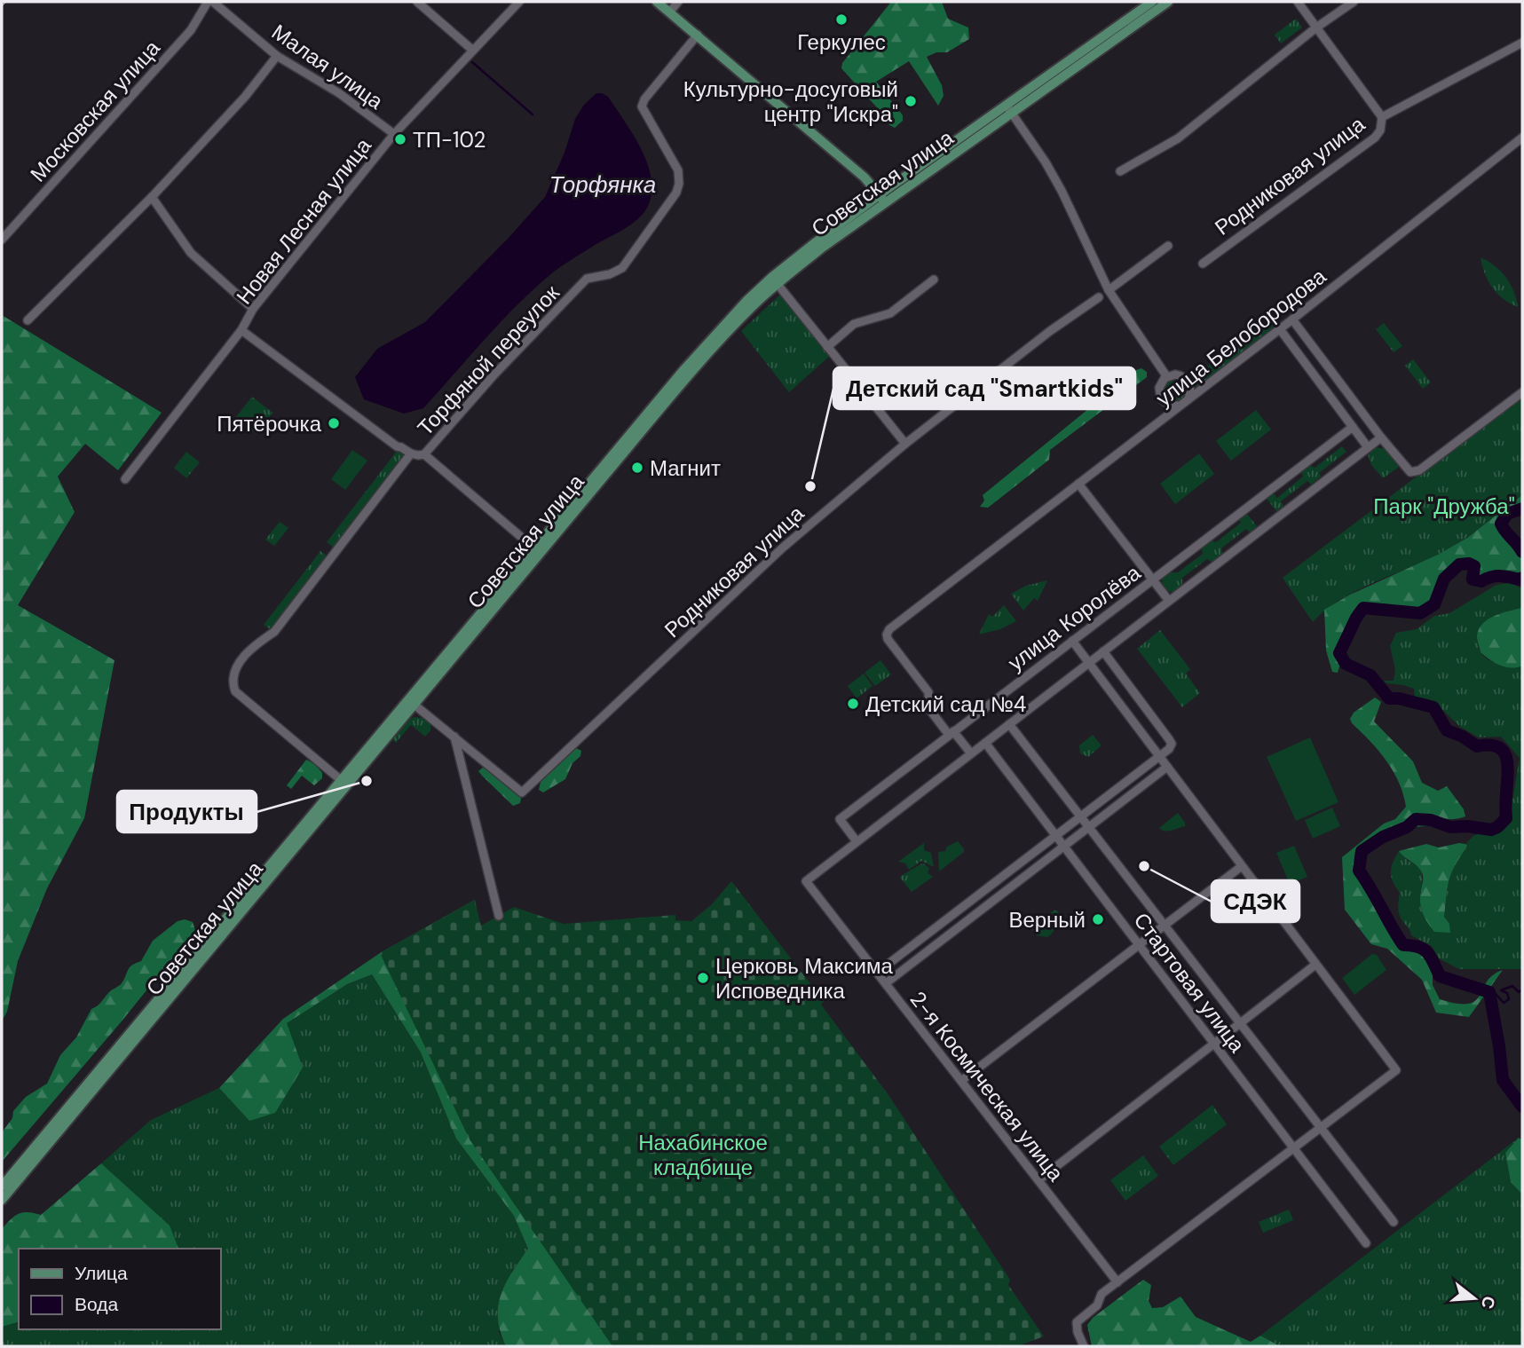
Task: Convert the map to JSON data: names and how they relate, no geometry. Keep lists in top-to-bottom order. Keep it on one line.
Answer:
{"streets":{"main road":["Советская улица"],"street":["Малая улица","Московская улица","Родниковая улица","Новая Лесная улица","улица Белобородова","Торфяной переулок","улица Королёва","Стартовая улица","2-я Космическая улица"]},"crossings":[["Малая улица","Новая Лесная улица"],["Советская улица","Торфяной переулок"],["Новая Лесная улица","Торфяной переулок"],["улица Белобородова","улица Королёва"],["улица Королёва","Стартовая улица"],["улица Королёва","2-я Космическая улица"]],"water":["Торфянка"],"parks":["Парк \"Дружба\"","Нахабинское кладбище"],"places":["Геркулес","Культурно-досуговый центр \"Искра\"","ТП-102","Пятёрочка","Магнит","Детский сад \"Smartkids\"","Детский сад №4","Продукты","СДЭК","Верный","Церковь Максима Исповедника"],"legend":["Улица","Вода"],"north":"right"}
